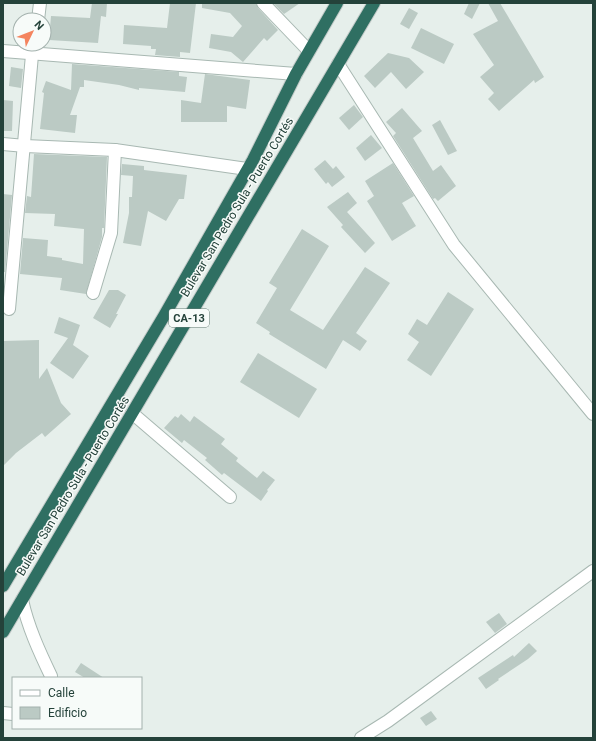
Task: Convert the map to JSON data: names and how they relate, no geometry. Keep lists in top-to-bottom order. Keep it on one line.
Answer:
{"streets":{"highway":["Bulevar San Pedro Sula - Puerto Cortés","CA-13"]},"legend":["Calle","Edificio"],"north":"top right"}
